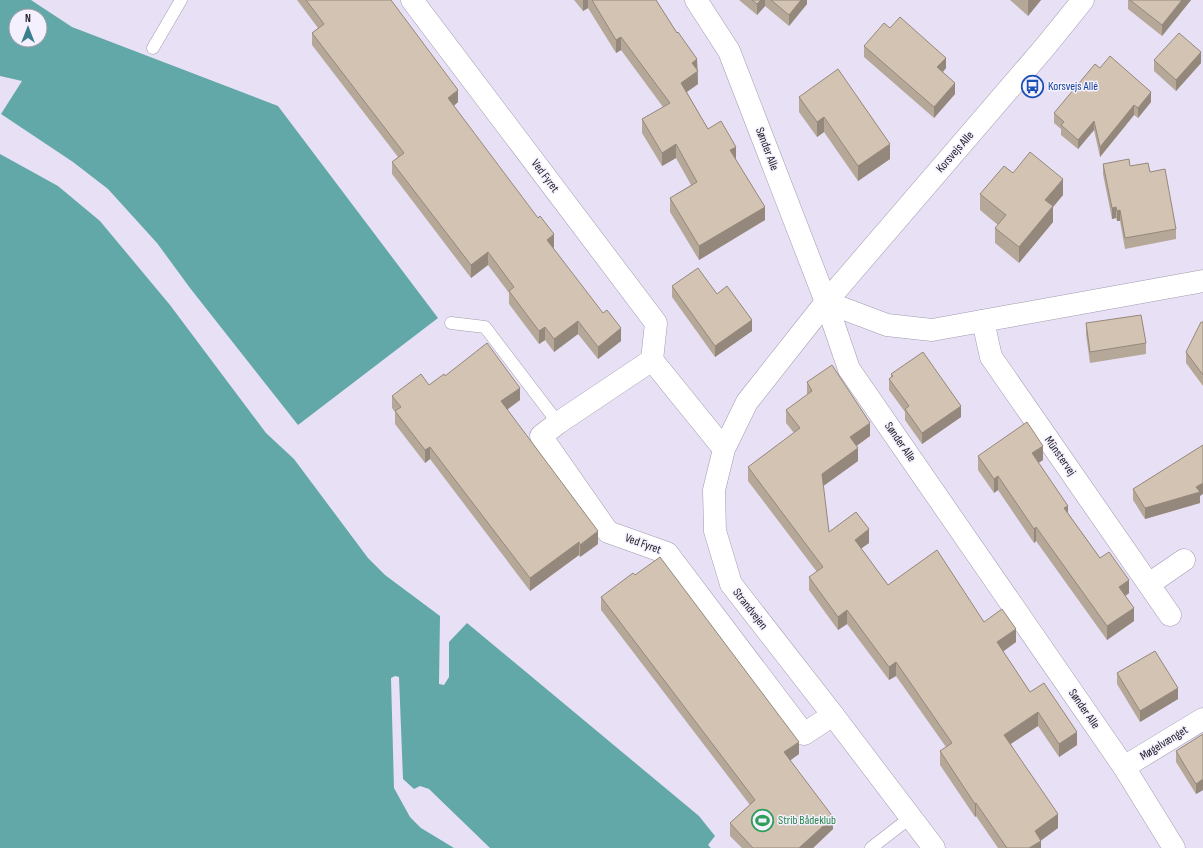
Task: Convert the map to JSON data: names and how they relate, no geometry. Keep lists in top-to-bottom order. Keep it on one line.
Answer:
{"streets":{"street":["Sønder Alle","Korsvejs Alle","Ved Fyret","Münstervej","Strandvejen","Møgelvænget"]},"crossings":[["Sønder Alle","Korsvejs Alle"],["Sønder Alle","Strandvejen"],["Sønder Alle","Møgelvænget"],["Korsvejs Alle","Strandvejen"],["Ved Fyret","Strandvejen"]],"places":{"bus stop":["Korsvejs Allé"],"sports":["Strib Bådeklub"]},"north":"top"}
